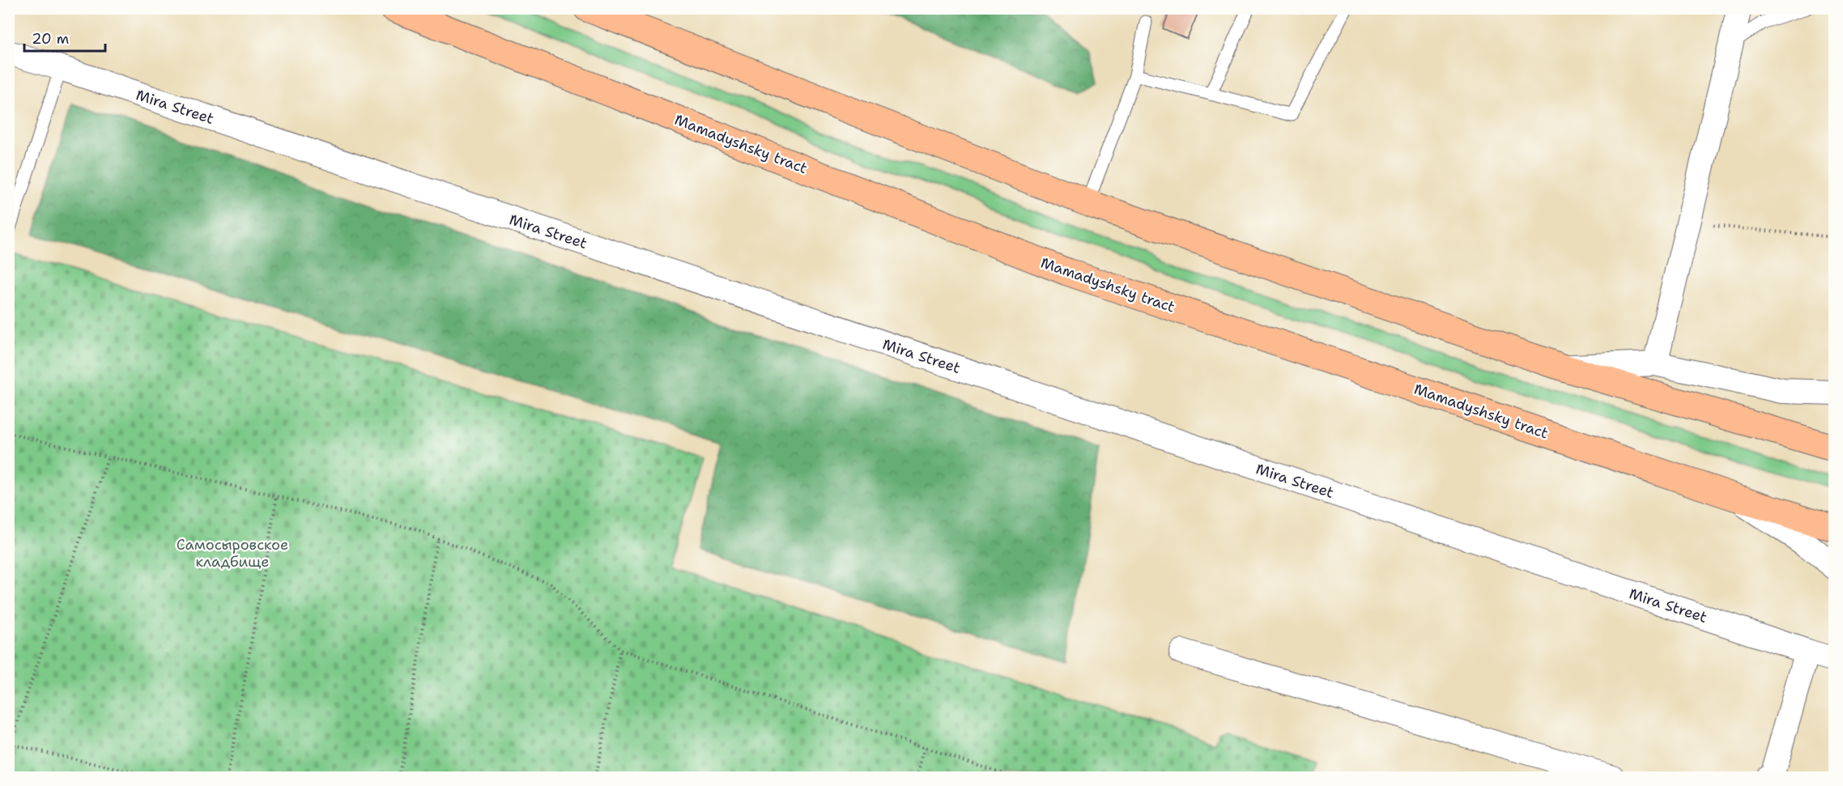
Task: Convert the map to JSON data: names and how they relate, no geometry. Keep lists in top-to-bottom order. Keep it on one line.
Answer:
{"streets":{"main road":["Mamadyshsky tract"],"street":["Mira Street"]},"parks":["Самосыровское кладбище"],"scale_bar":"20 m"}
